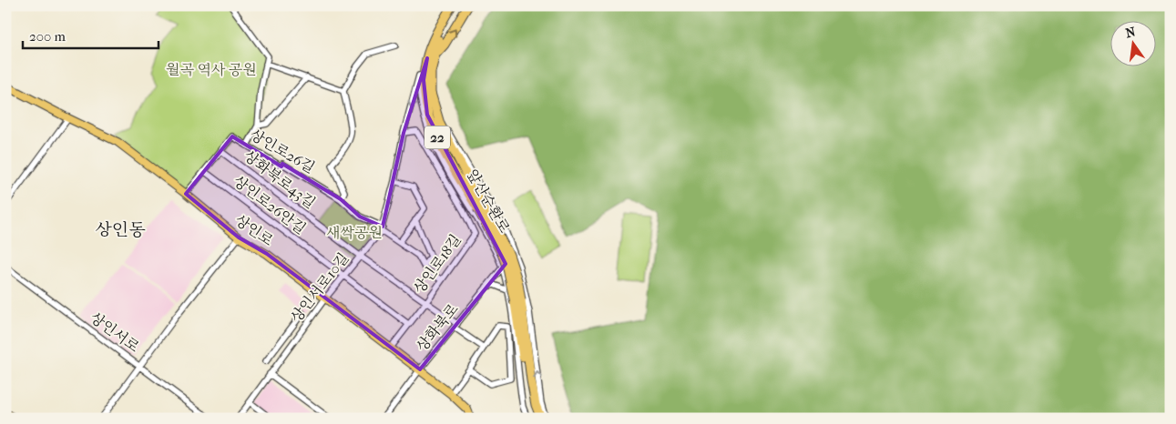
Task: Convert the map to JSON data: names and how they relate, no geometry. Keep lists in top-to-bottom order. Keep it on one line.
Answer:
{"streets":{"highway":["22","앞산순환로"],"main road":["상인로"],"street":["상인로26길","상화북로43길","상인로26안길","상인로18길","상인서로10길","상화북로","상인서로"]},"crossings":[["상인로26길","상화북로43길"],["상인로26길","상인로26안길"],["상인로26길","상인로"],["상인로26길","상인로18길"],["상인로26길","상인서로10길"],["상화북로43길","상인로18길"],["상화북로43길","상인서로10길"],["상화북로43길","상화북로"],["앞산순환로","상인서로10길"],["상인로26안길","상인로18길"],["상인로26안길","상인서로10길"],["상인로","상인로18길"],["상인로","상인서로10길"],["상인로","상화북로"],["상인로18길","상인서로10길"]],"districts":["상인동"],"parks":["월곡 역사 공원","새싹공원"],"scale_bar":"200 m","north":"top"}
